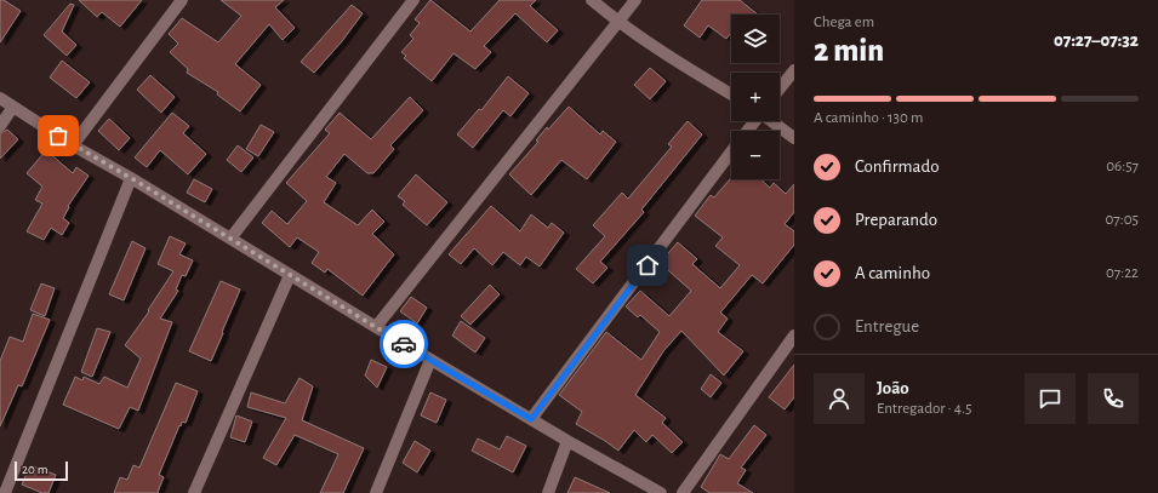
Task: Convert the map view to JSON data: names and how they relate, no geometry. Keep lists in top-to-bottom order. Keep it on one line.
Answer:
{"scale_bar":"20 m","page":{"heading":["2 min","Chega em","07:27–07:32"],"panel":["João","Entregador · 4.5"],"map_buttons":["+","−"],"bar":"A caminho · 130 m","list":[["Confirmado","06:57"],["Preparando","07:05"],["A caminho","07:22"],"Entregue"],"scale":"20 m"}}
